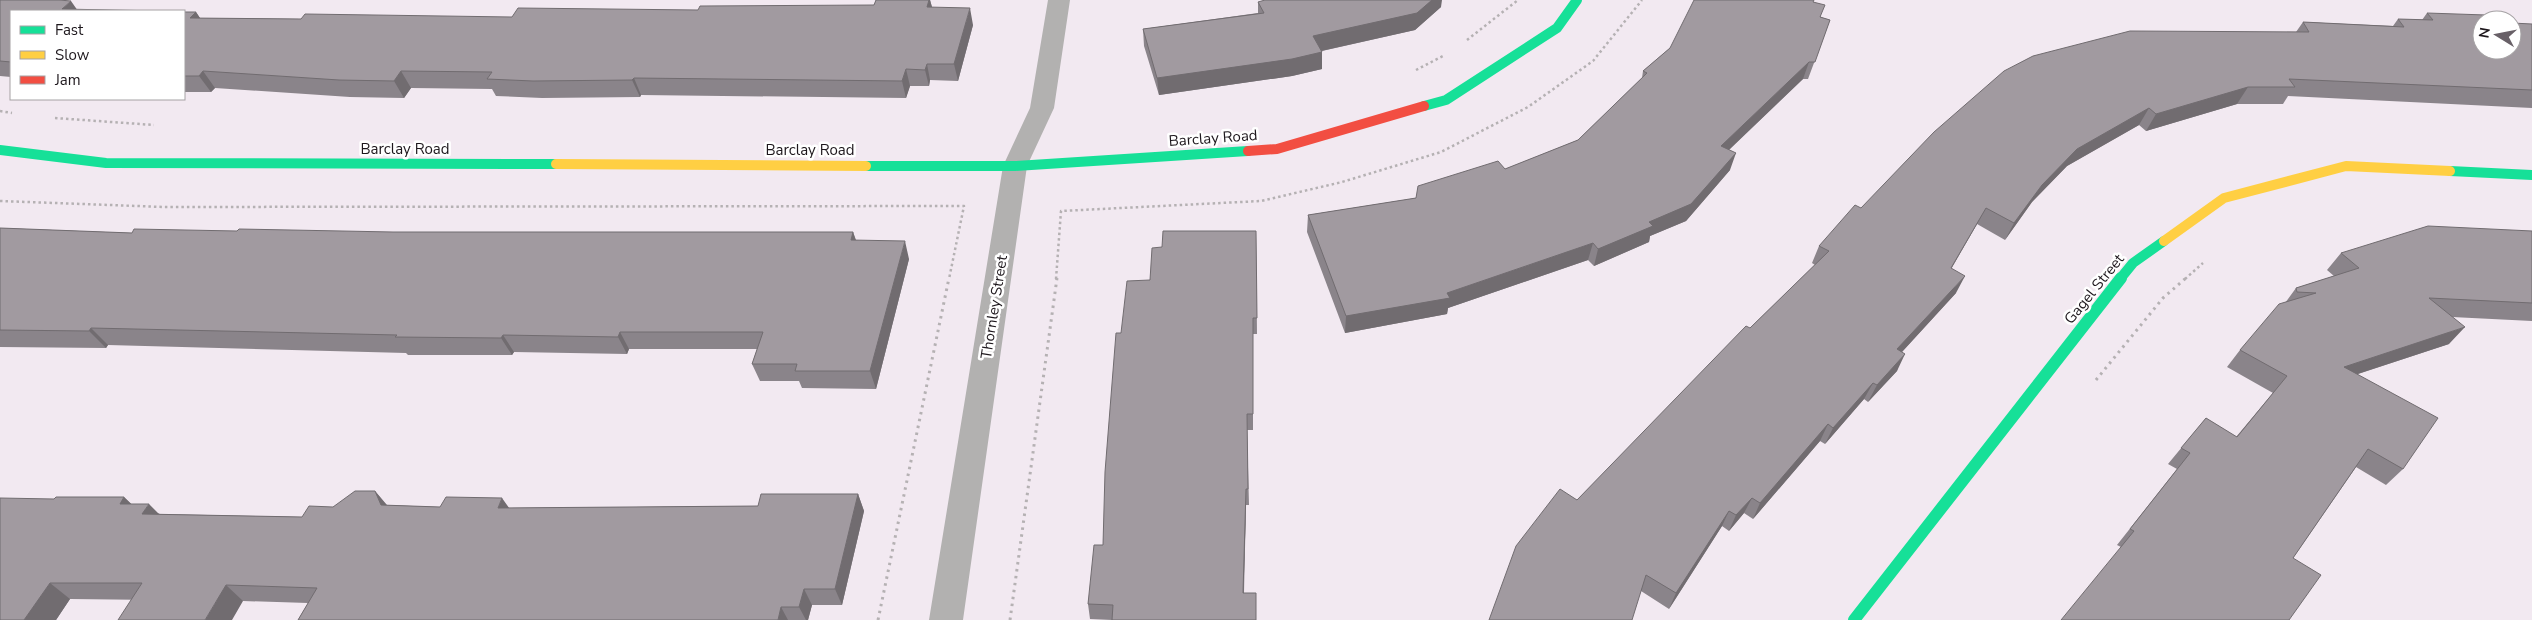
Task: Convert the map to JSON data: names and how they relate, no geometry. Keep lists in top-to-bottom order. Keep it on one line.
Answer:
{"streets":{"street":["Barclay Road","Gagel Street","Thornley Street"]},"crossings":[["Barclay Road","Thornley Street"]],"legend":["Fast","Slow","Jam"],"north":"left"}
